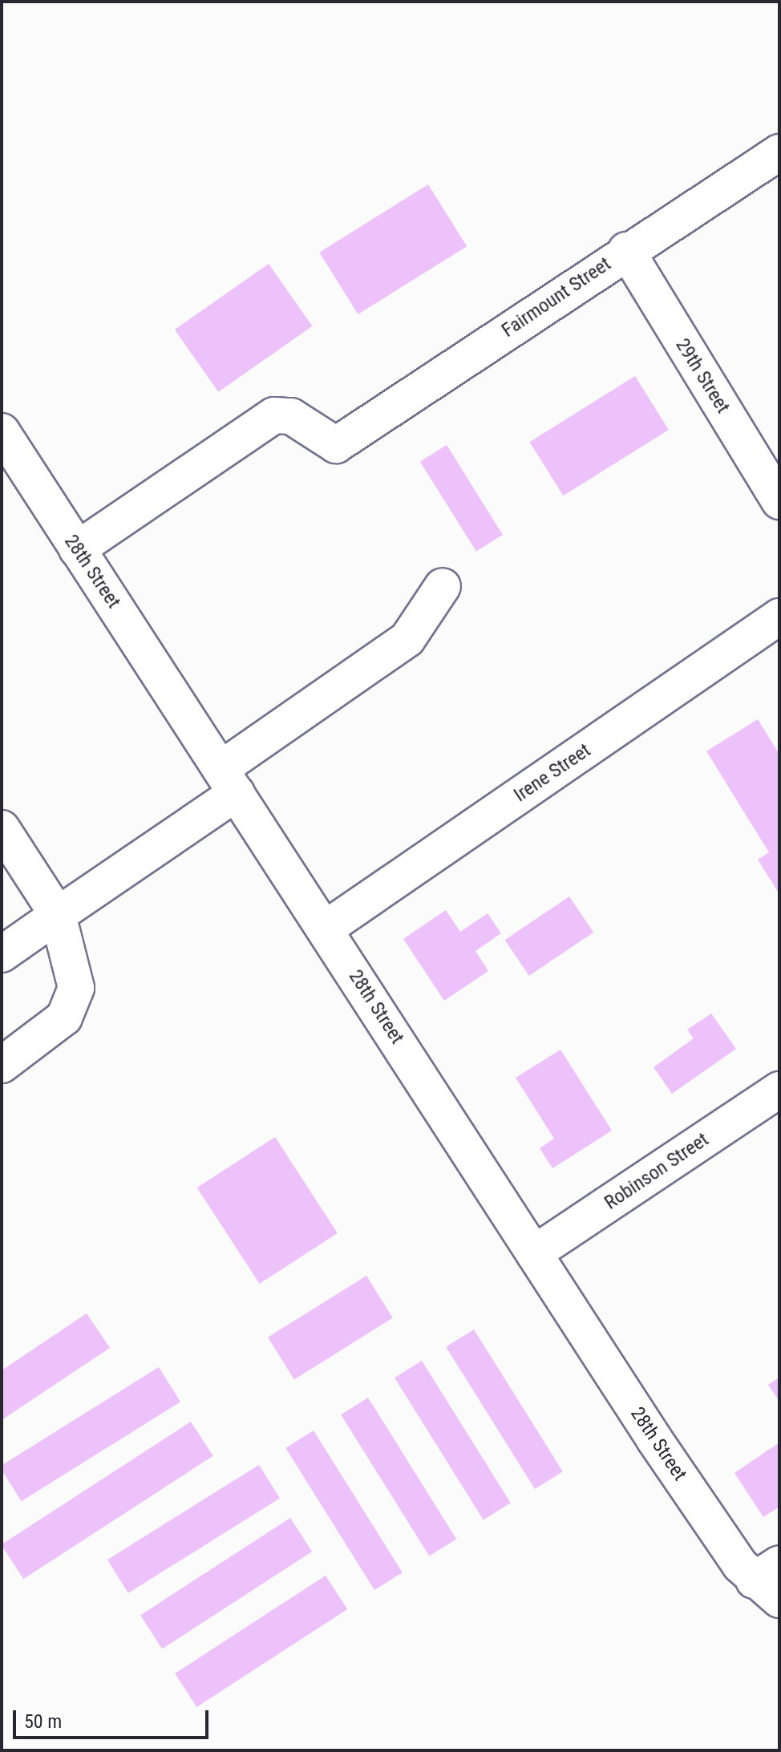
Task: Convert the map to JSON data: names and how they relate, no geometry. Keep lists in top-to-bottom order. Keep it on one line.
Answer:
{"streets":{"street":["Fairmount Street","29th Street","28th Street","Irene Street","Robinson Street"]},"crossings":[["Fairmount Street","29th Street"],["Fairmount Street","28th Street"],["28th Street","Irene Street"],["28th Street","Robinson Street"]],"scale_bar":"50 m"}
